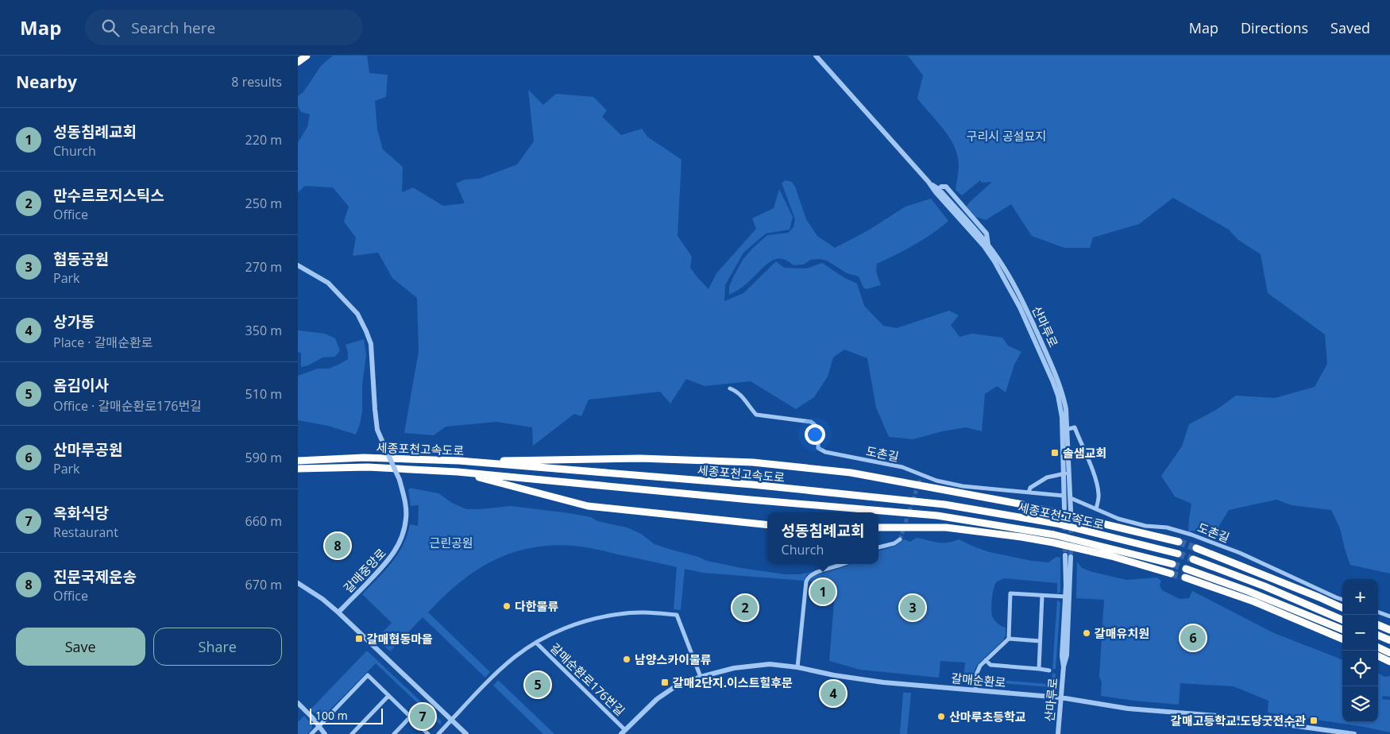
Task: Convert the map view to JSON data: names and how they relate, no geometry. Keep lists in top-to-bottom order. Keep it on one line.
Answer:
{"streets":{"highway":["세종포천고속도로"],"street":["산마루로","도촌길","갈매중앙로","갈매순환로176번길","갈매순환로"]},"crossings":[["산마루로","도촌길"],["산마루로","갈매순환로"],["갈매순환로176번길","갈매순환로"]],"parks":["구리시 공설묘지","근린공원"],"places":{"transit":["솔샘교회","갈매협동마을","갈매2단지.이스트힐후문","갈매고등학교.도당굿전수관"],"other":["다한물류","갈매유치원","남양스카이물류","산마루초등학교"]},"scale_bar":"100 m","page":{"header":"Map","search":"Search here","nav":["Map","Directions","Saved"],"heading":["Nearby","8 results"],"list":[{"mark":"1","name":"성동침례교회","note":"Church","value":"220 m"},{"mark":"2","name":"만수르로지스틱스","note":"Office","value":"250 m"},{"mark":"3","name":"협동공원","note":"Park","value":"270 m"},{"mark":"4","name":"상가동","note":"Place · 갈매순환로","value":"350 m"},{"mark":"5","name":"옴김이사","note":"Office · 갈매순환로176번길","value":"510 m"},{"mark":"6","name":"산마루공원","note":"Park","value":"590 m"},{"mark":"7","name":"옥화식당","note":"Restaurant","value":"660 m"},{"mark":"8","name":"진문국제운송","note":"Office","value":"670 m"}],"popup":["성동침례교회","Church"],"pins":["8","1","2","3","6","5","4","7"],"map_buttons":["+","−"],"buttons":["Save","Share"],"scale":"100 m"}}
